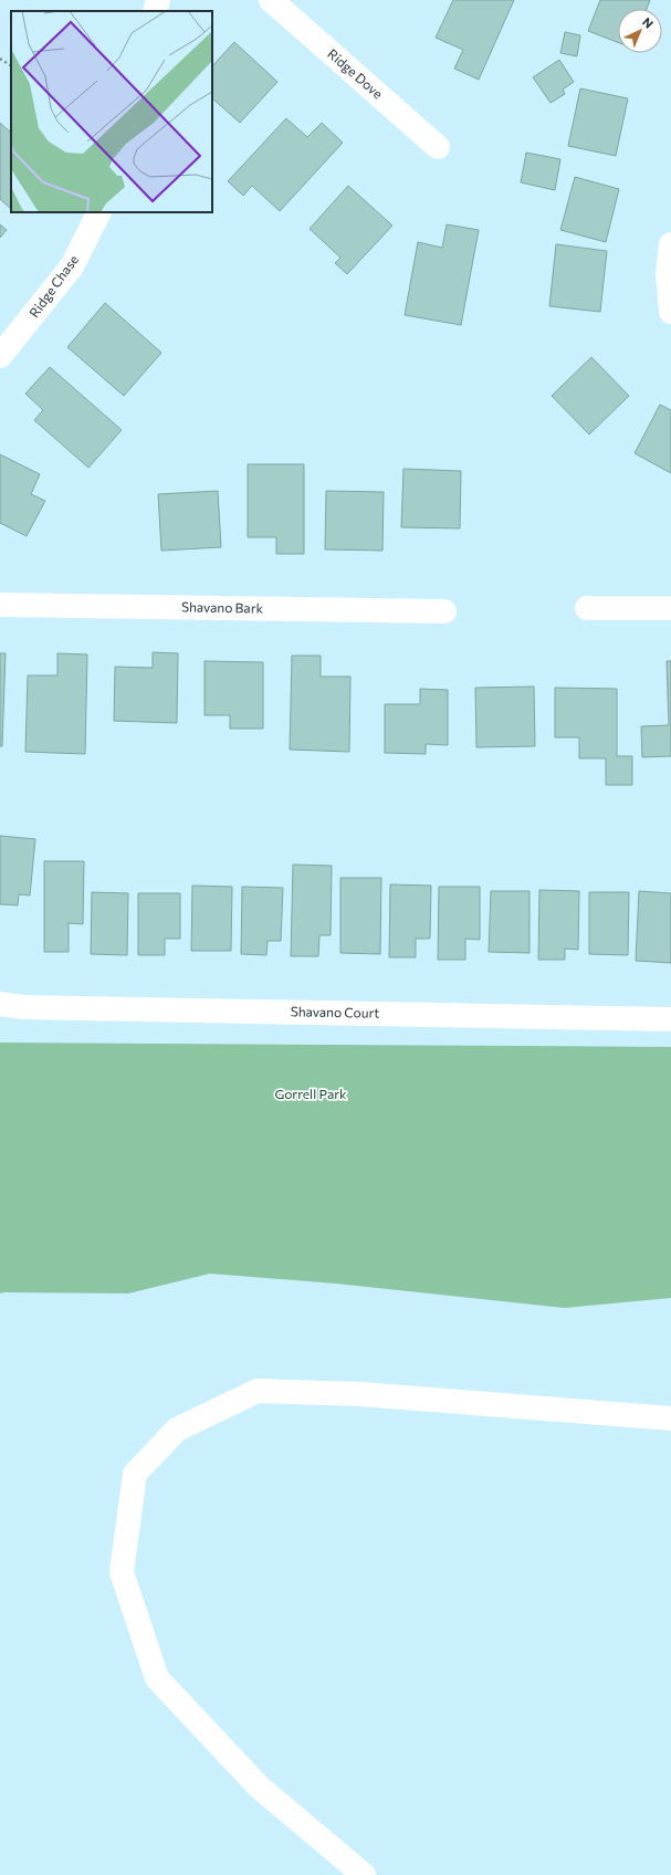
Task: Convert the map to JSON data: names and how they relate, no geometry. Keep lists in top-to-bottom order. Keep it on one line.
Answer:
{"streets":{"street":["Ridge Dove","Ridge Chase","Shavano Bark","Shavano Court"]},"parks":["Gorrell Park"],"north":"top right"}
